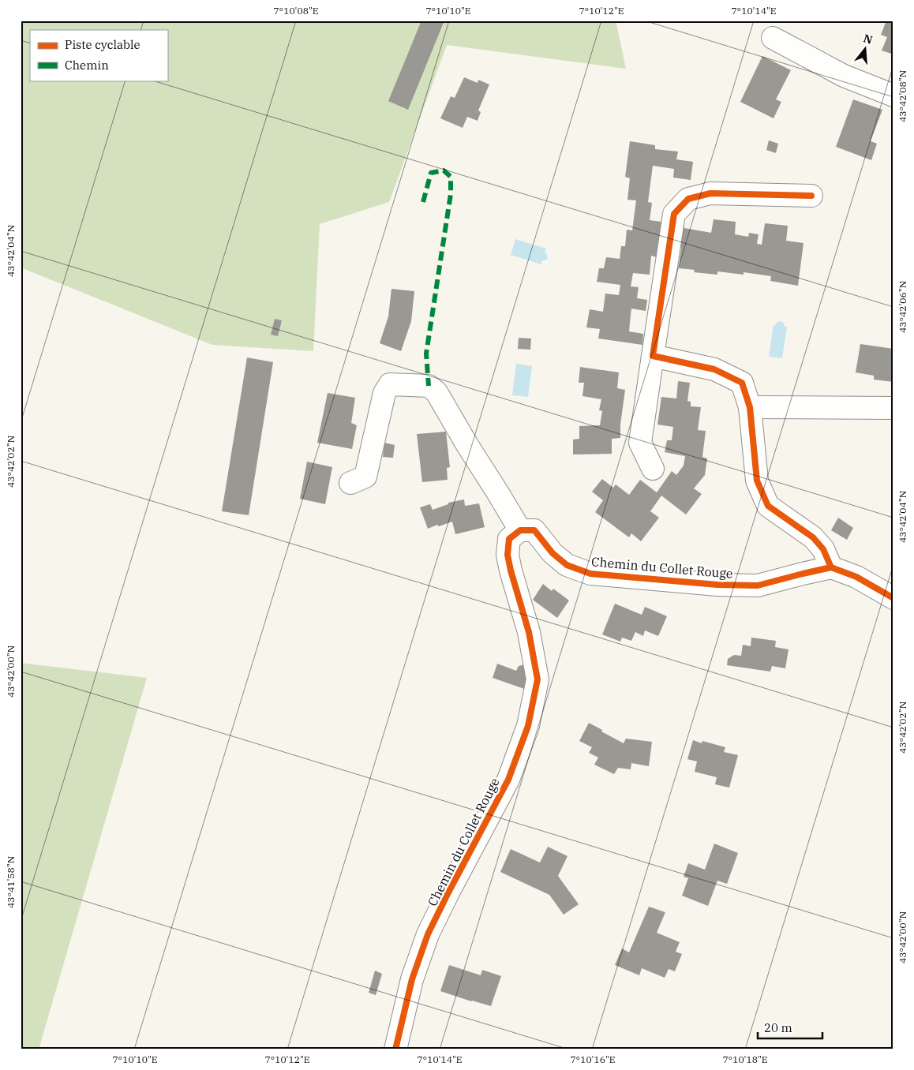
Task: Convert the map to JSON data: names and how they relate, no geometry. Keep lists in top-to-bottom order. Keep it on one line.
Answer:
{"streets":{"street":["Chemin du Collet Rouge"]},"legend":["Piste cyclable","Chemin"],"scale_bar":"20 m","north":"top","coordinates":["7°10'08\"E","7°10'10\"E","7°10'12\"E","7°10'14\"E","43°42'08\"N","43°42'04\"N","43°42'06\"N","43°42'02\"N","43°42'00\"N","43°41'58\"N","7°10'16\"E","7°10'18\"E"]}
